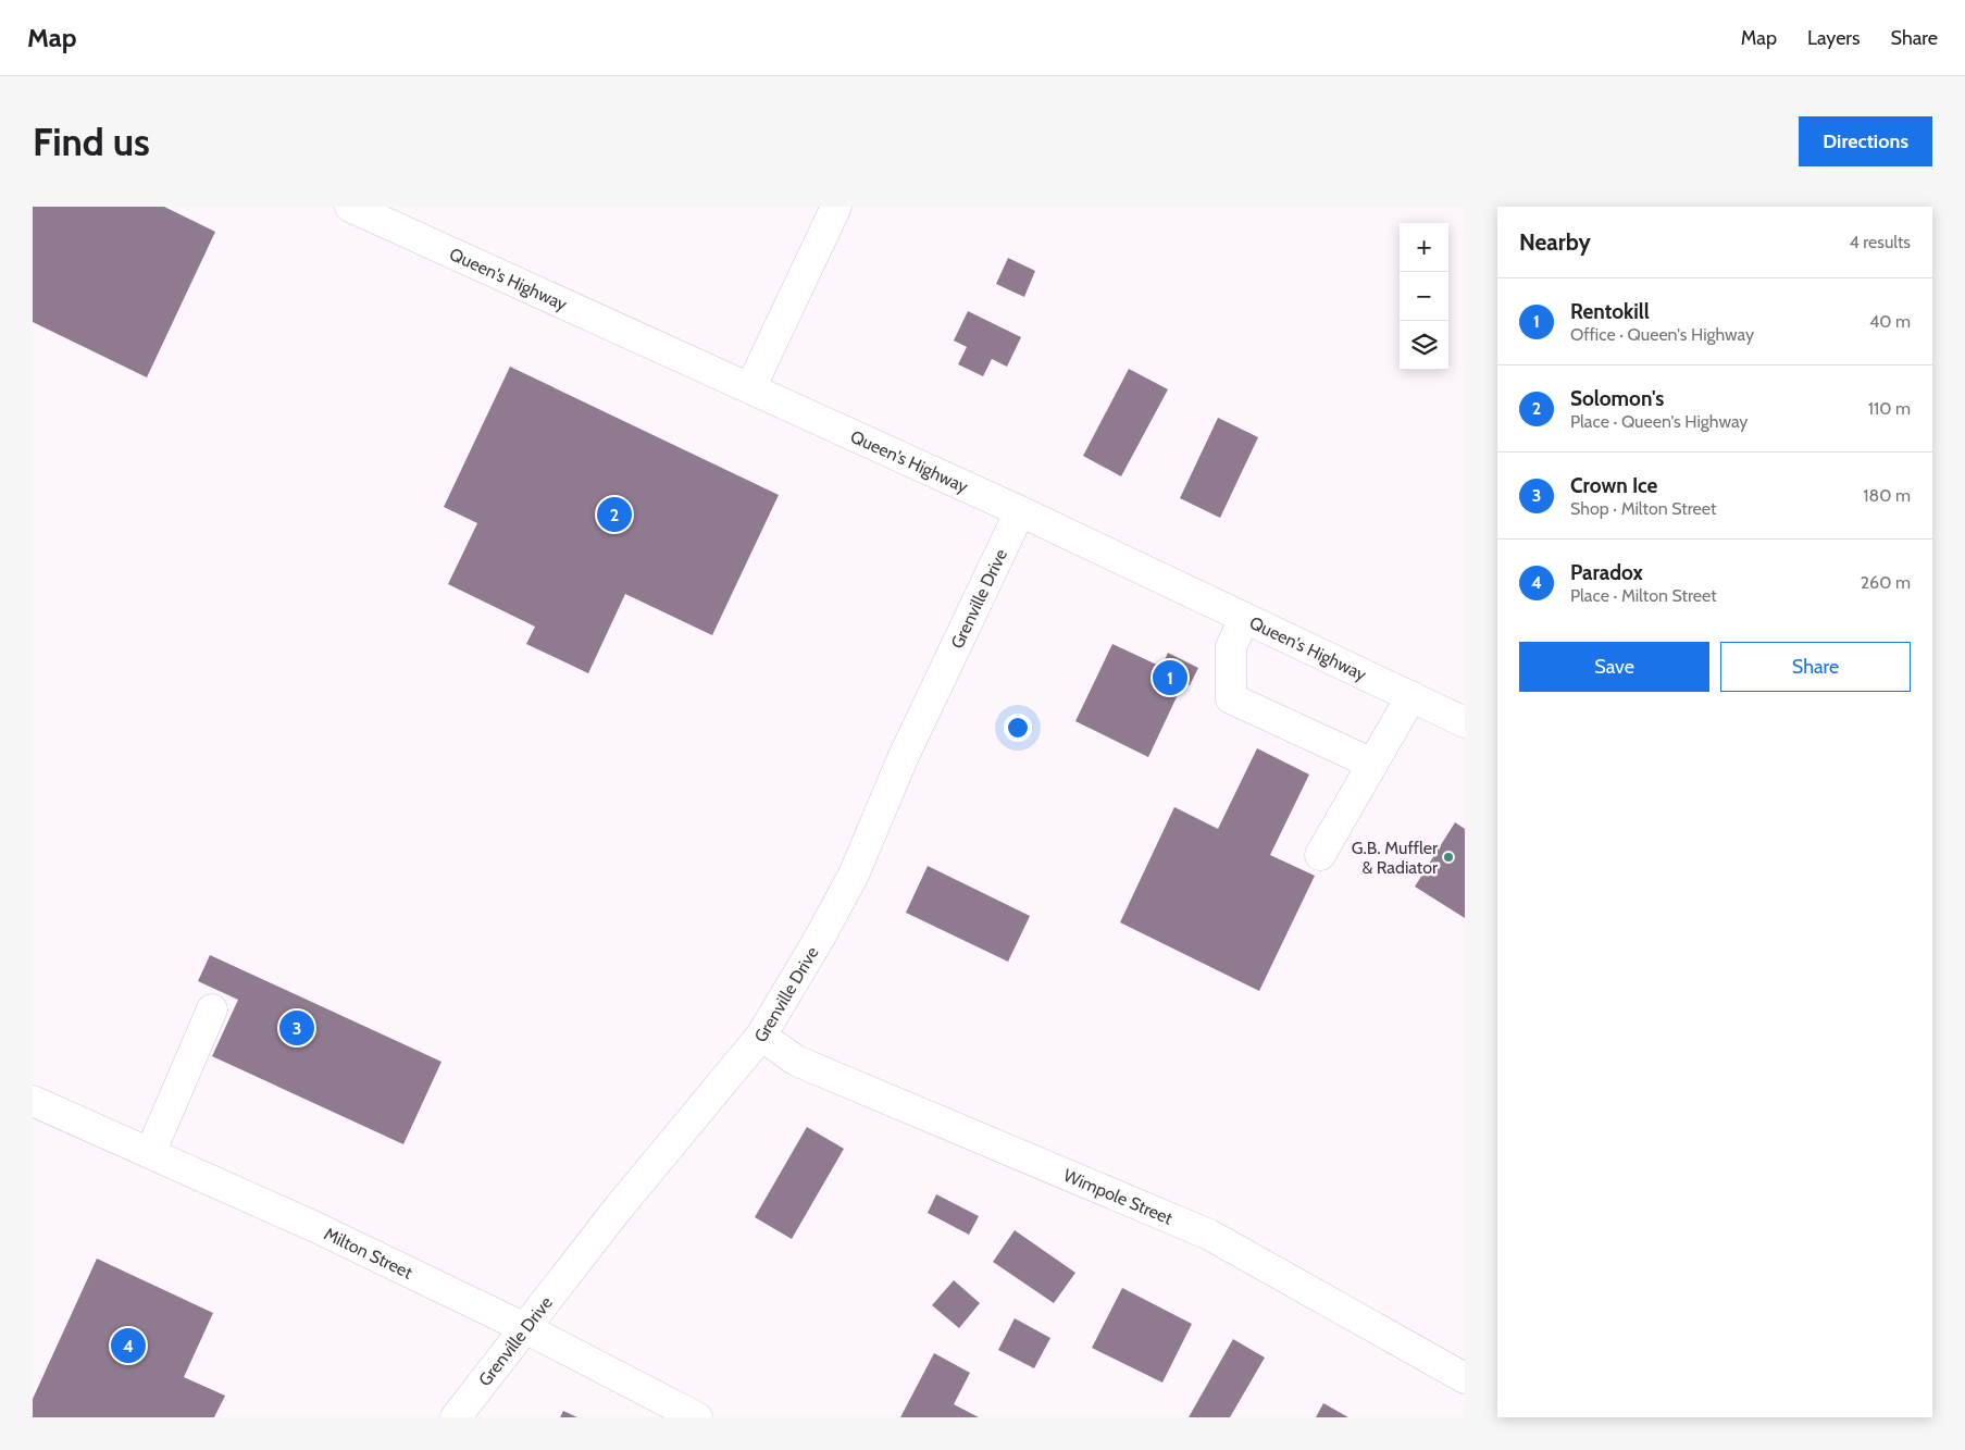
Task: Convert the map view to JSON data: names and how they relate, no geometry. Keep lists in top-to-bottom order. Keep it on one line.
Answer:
{"streets":{"street":["Queen's Highway","Grenville Drive","Wimpole Street","Milton Street"]},"crossings":[["Queen's Highway","Grenville Drive"],["Grenville Drive","Wimpole Street"],["Grenville Drive","Milton Street"]],"places":["G.B. Muffler & Radiator"],"page":{"header":"Map","nav":["Map","Layers","Share"],"buttons":["Directions",["Save","Share"]],"title":"Find us","heading":["Nearby","4 results"],"map_buttons":["+","−"],"list":[{"mark":"1","name":"Rentokill","note":"Office · Queen's Highway","value":"40 m"},{"mark":"2","name":"Solomon's","note":"Place · Queen's Highway","value":"110 m"},{"mark":"3","name":"Crown Ice","note":"Shop · Milton Street","value":"180 m"},{"mark":"4","name":"Paradox","note":"Place · Milton Street","value":"260 m"}],"pins":["2","1","3","4"]}}
